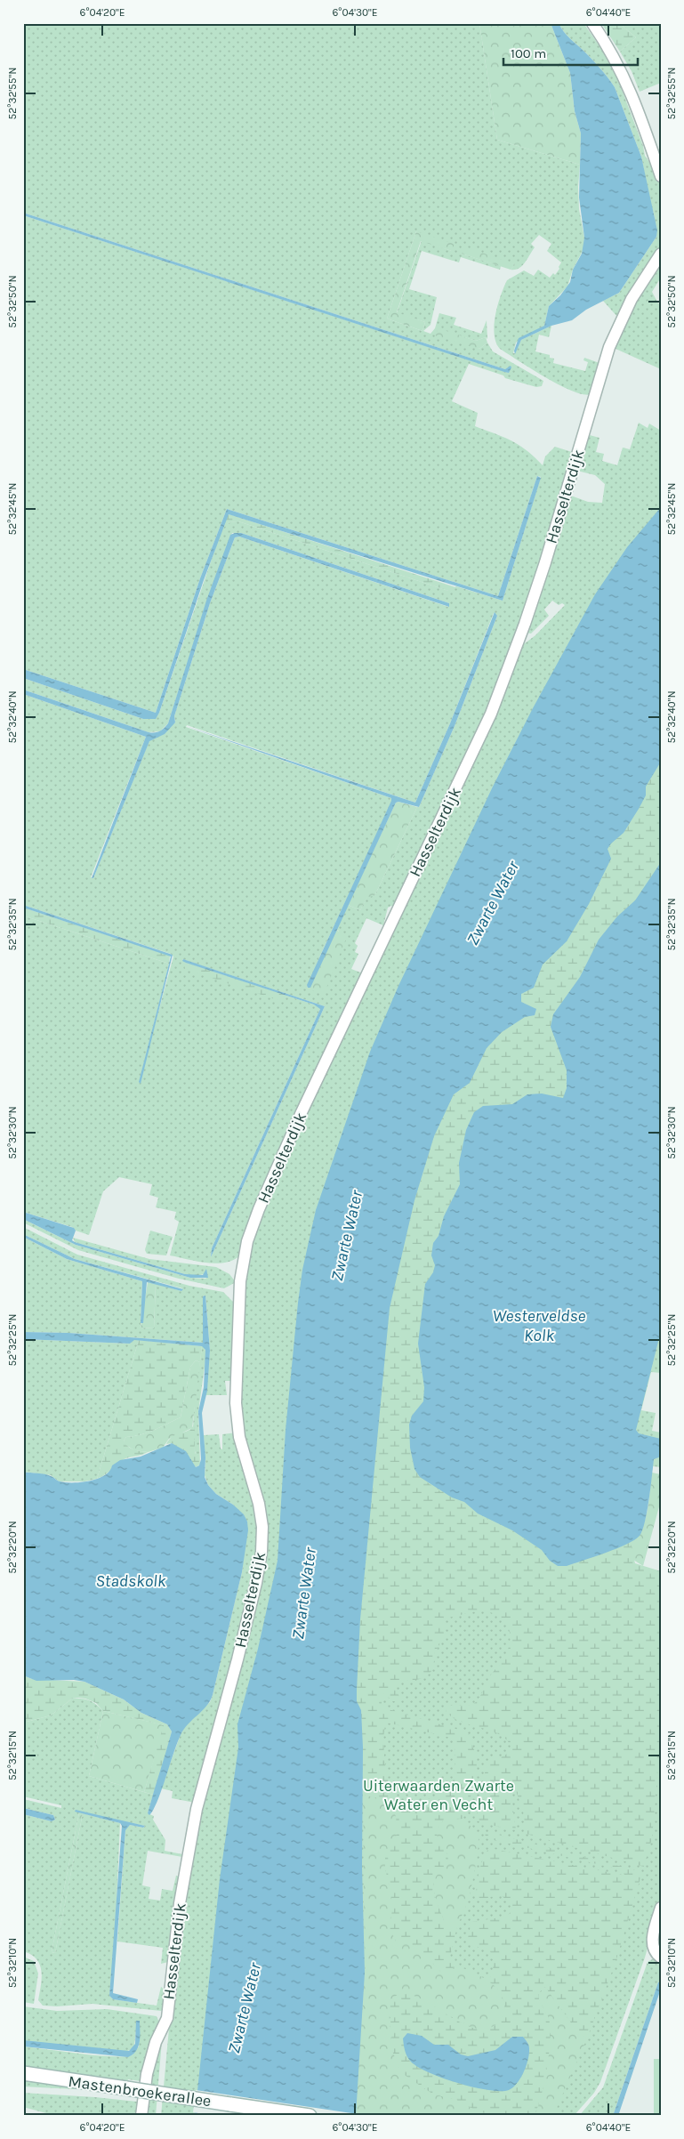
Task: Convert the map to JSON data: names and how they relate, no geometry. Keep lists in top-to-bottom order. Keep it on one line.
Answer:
{"streets":{"main road":["Mastenbroekerallee"],"street":["Hasselterdijk"]},"water":["Zwarte Water","Westerveldse Kolk","Stadskolk"],"parks":["Uiterwaarden Zwarte Water en Vecht"],"scale_bar":"100 m","coordinates":["6°04'20\"E","6°04'30\"E","6°04'40\"E","52°32'55\"N","52°32'50\"N","52°32'45\"N","52°32'40\"N","52°32'35\"N","52°32'30\"N","52°32'25\"N","52°32'20\"N","52°32'15\"N","52°32'10\"N"]}
